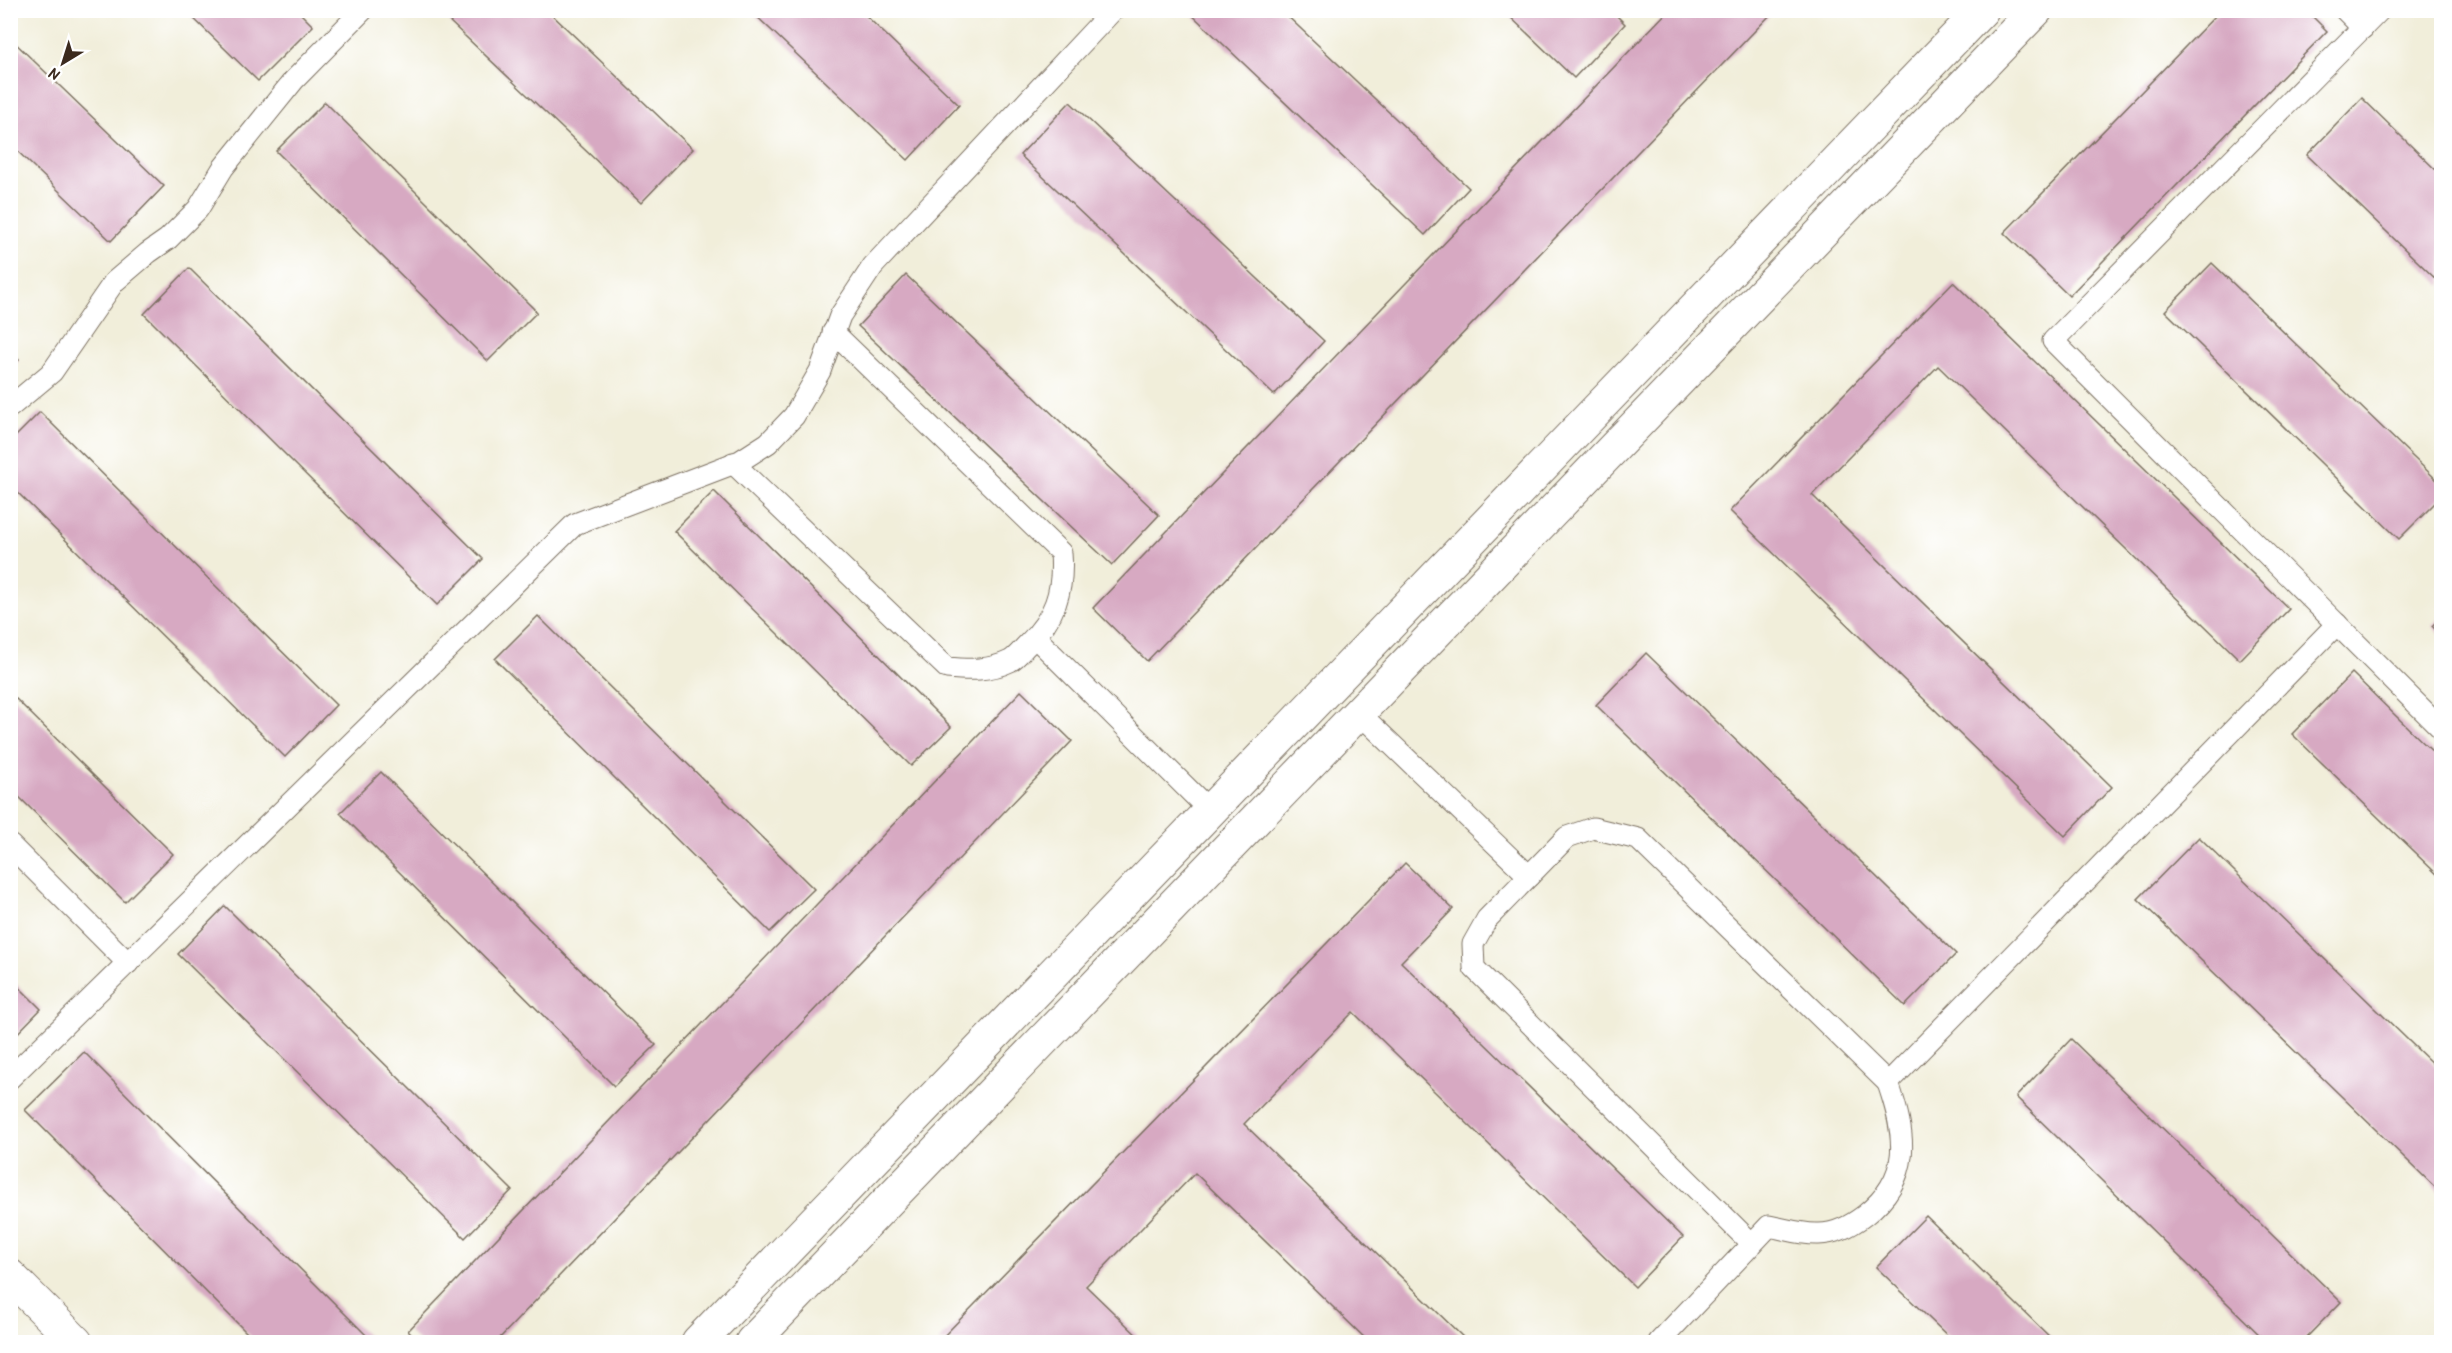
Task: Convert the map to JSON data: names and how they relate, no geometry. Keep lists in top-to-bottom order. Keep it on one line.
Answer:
{"north":"bottom left"}
